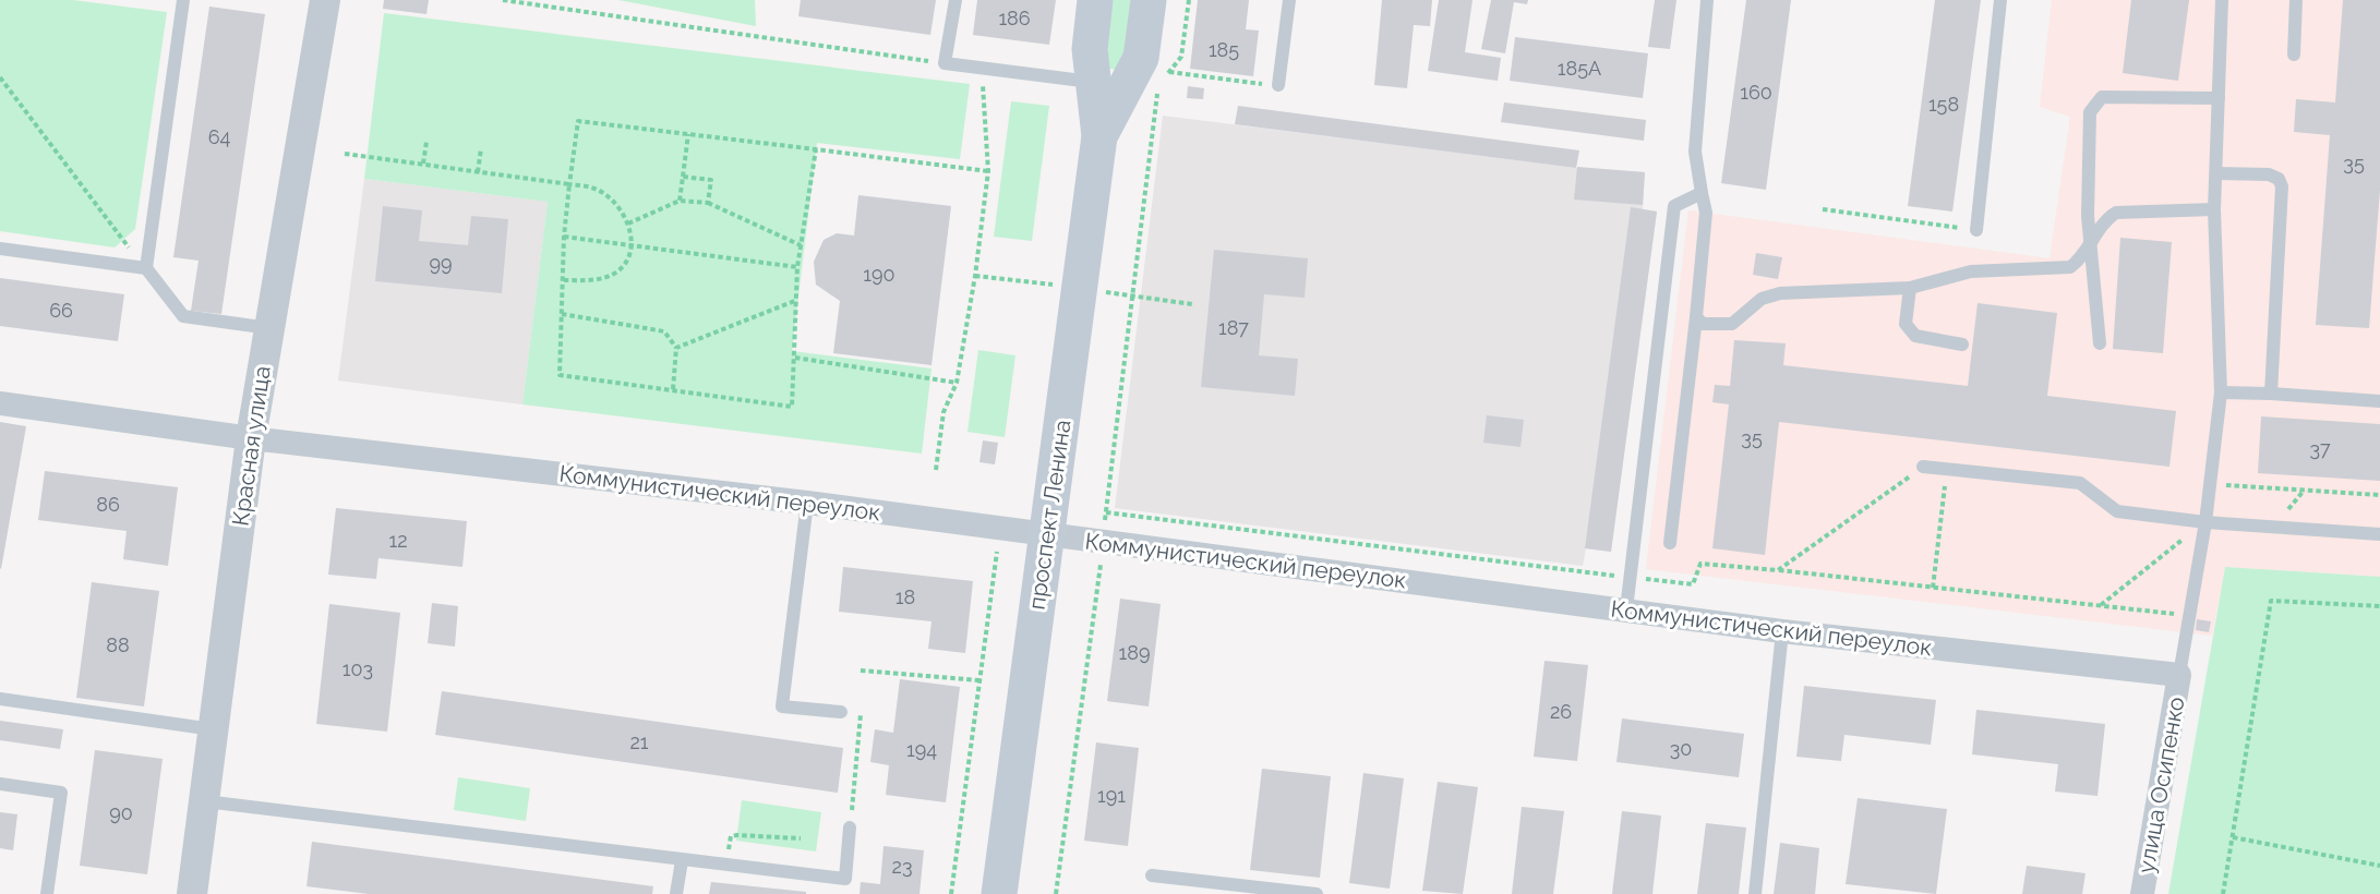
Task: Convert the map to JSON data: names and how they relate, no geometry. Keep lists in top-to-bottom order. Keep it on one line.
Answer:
{"streets":{"main road":["проспект Ленина"],"street":["Красная улица","Коммунистический переулок","улица Осипенко"]},"crossings":[["Красная улица","Коммунистический переулок"],["Коммунистический переулок","проспект Ленина"],["Коммунистический переулок","улица Осипенко"]],"house_numbers":["186","185","185А","160","158","64","35","99","190","66","187","35","37","86","12","18","88","189","103","26","21","30","194","191","90","23"]}
